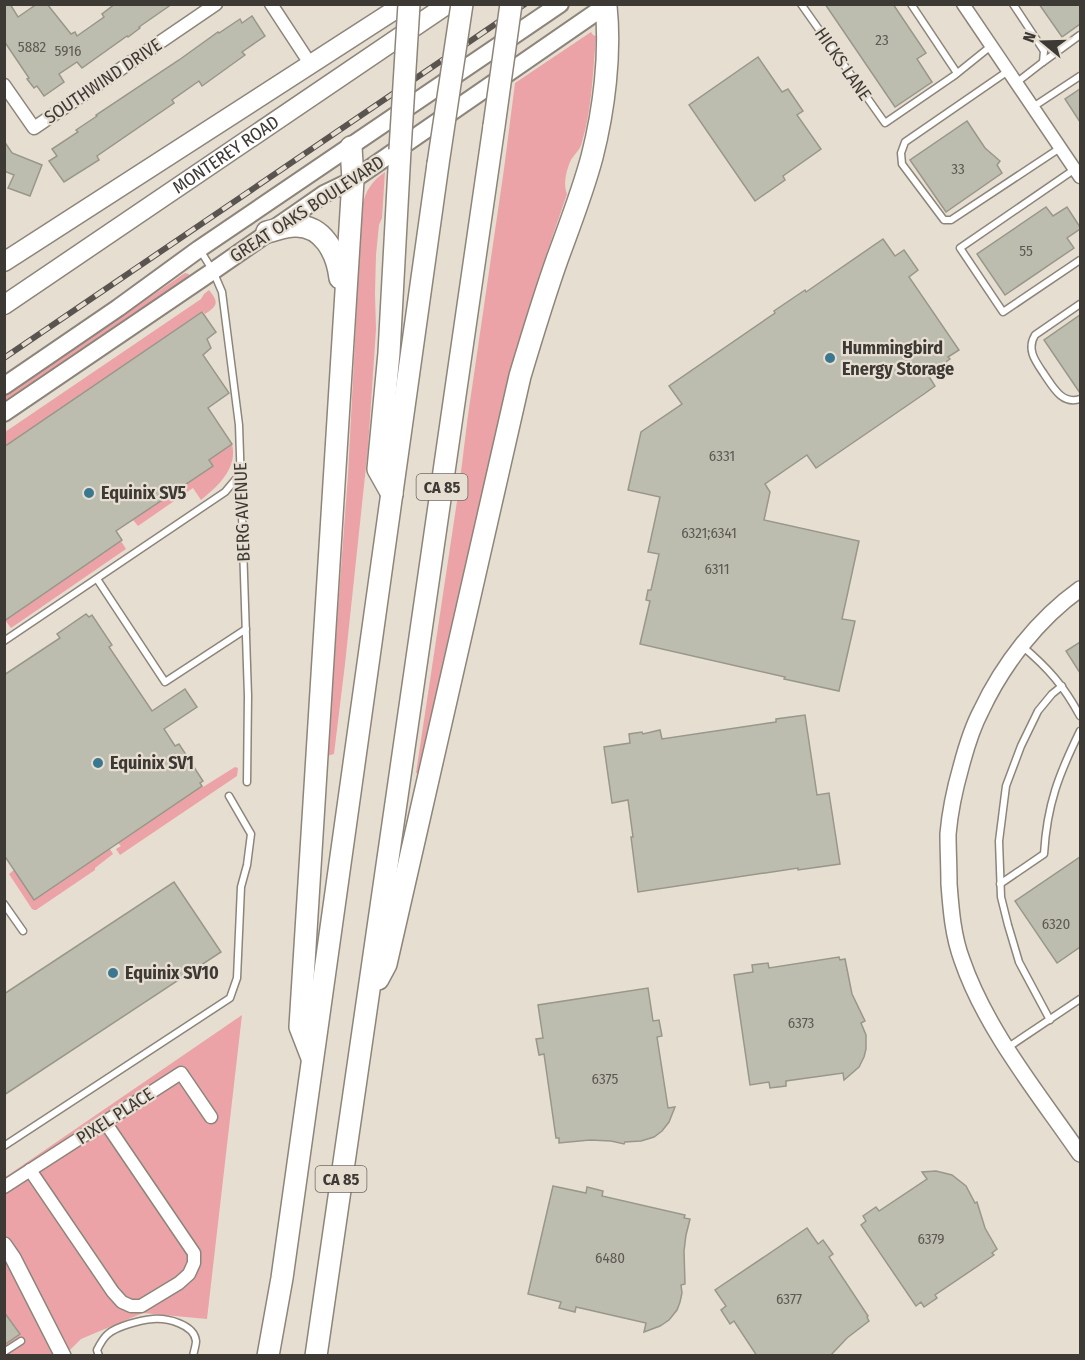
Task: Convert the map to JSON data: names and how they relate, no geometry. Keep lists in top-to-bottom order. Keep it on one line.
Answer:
{"streets":{"highway":["CA 85"],"main road":["MONTEREY ROAD","GREAT OAKS BOULEVARD"],"street":["SOUTHWIND DRIVE","PIXEL PLACE"],"lane":["HICKS LANE","BERG AVENUE"]},"crossings":[["GREAT OAKS BOULEVARD","BERG AVENUE"]],"places":["Hummingbird Energy Storage","Equinix SV5","Equinix SV1","Equinix SV10"],"house_numbers":["23","5882","5916","33","55","6331","6321;6341","6311","6320","6373","6375","6379","6480","6377"],"north":"left"}
